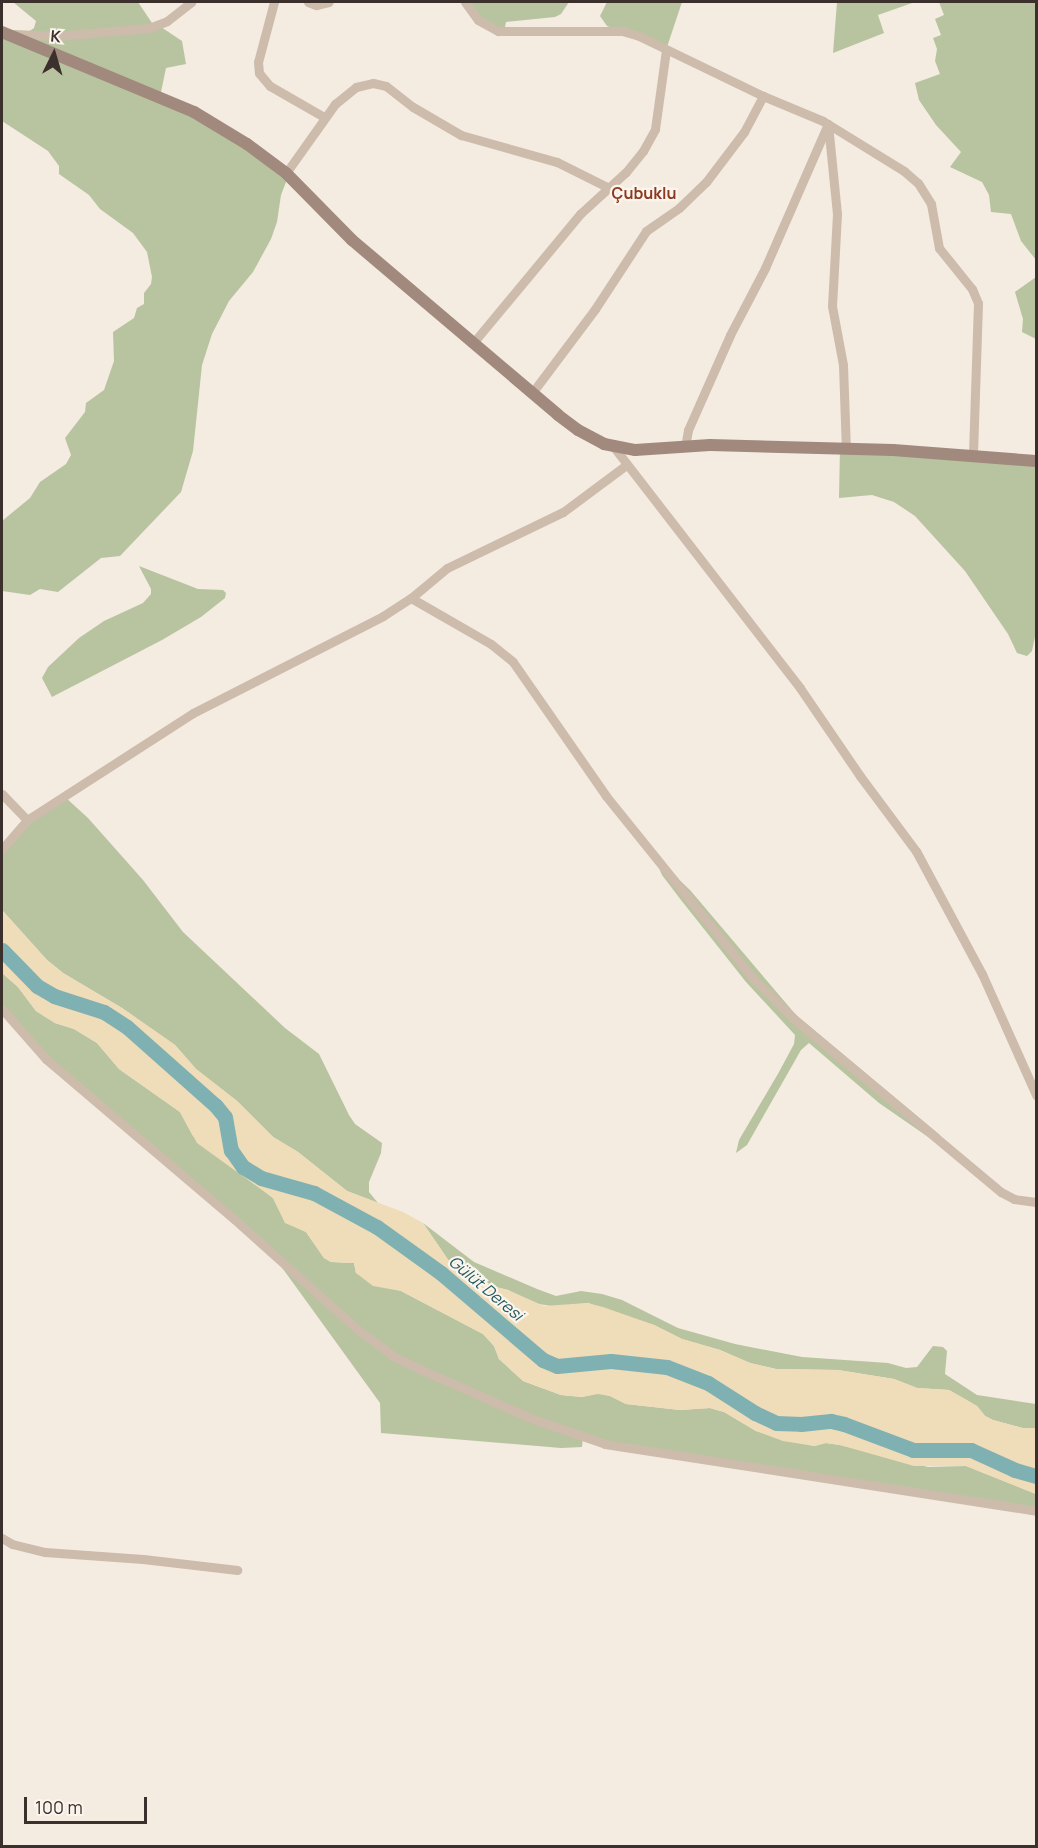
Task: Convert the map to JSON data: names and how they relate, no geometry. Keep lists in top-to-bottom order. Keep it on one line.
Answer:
{"districts":["Çubuklu"],"water":["Gülüt Deresi"],"scale_bar":"100 m","north":"top"}
